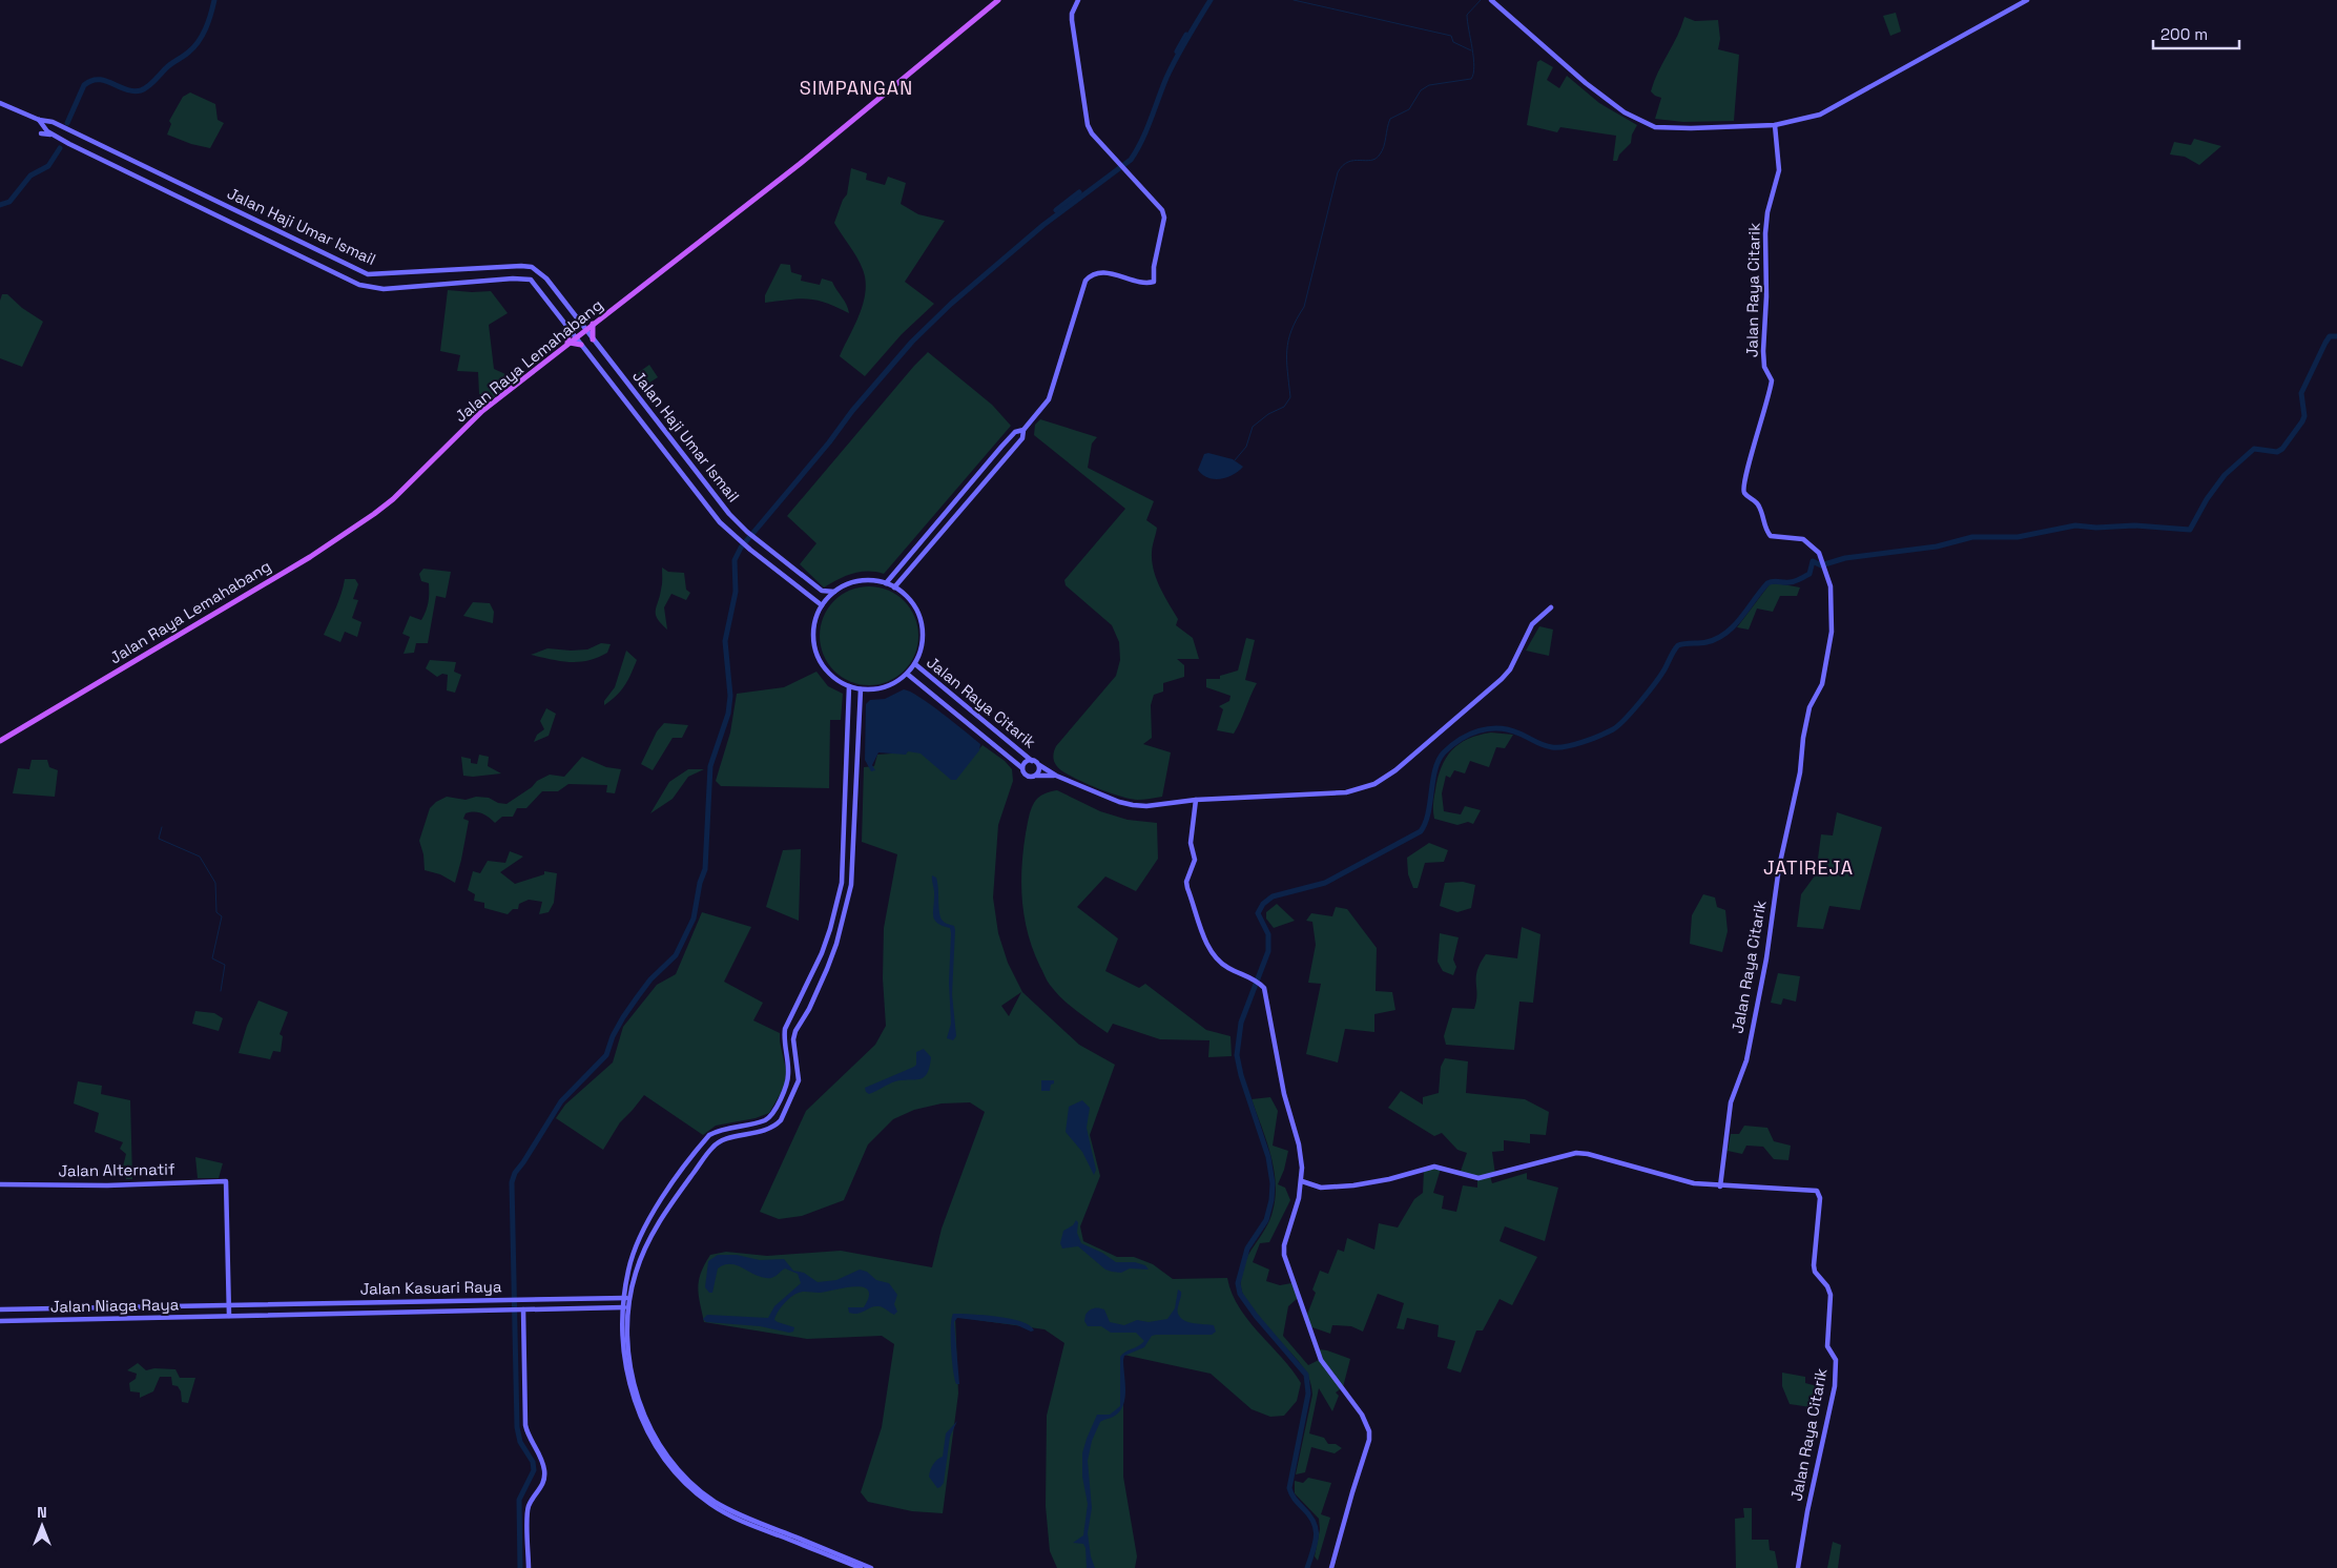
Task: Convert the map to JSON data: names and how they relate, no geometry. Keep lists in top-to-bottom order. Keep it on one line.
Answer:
{"streets":{"main road":["Jalan Haji Umar Ismail","Jalan Raya Citarik","Jalan Raya Lemahabang","Jalan Alternatif","Jalan Kasuari Raya","Jalan Niaga Raya"]},"crossings":[["Jalan Haji Umar Ismail","Jalan Raya Citarik"],["Jalan Haji Umar Ismail","Jalan Raya Lemahabang"],["Jalan Alternatif","Jalan Kasuari Raya"],["Jalan Alternatif","Jalan Niaga Raya"],["Jalan Kasuari Raya","Jalan Niaga Raya"]],"districts":["SIMPANGAN","JATIREJA"],"scale_bar":"200 m","north":"top"}
